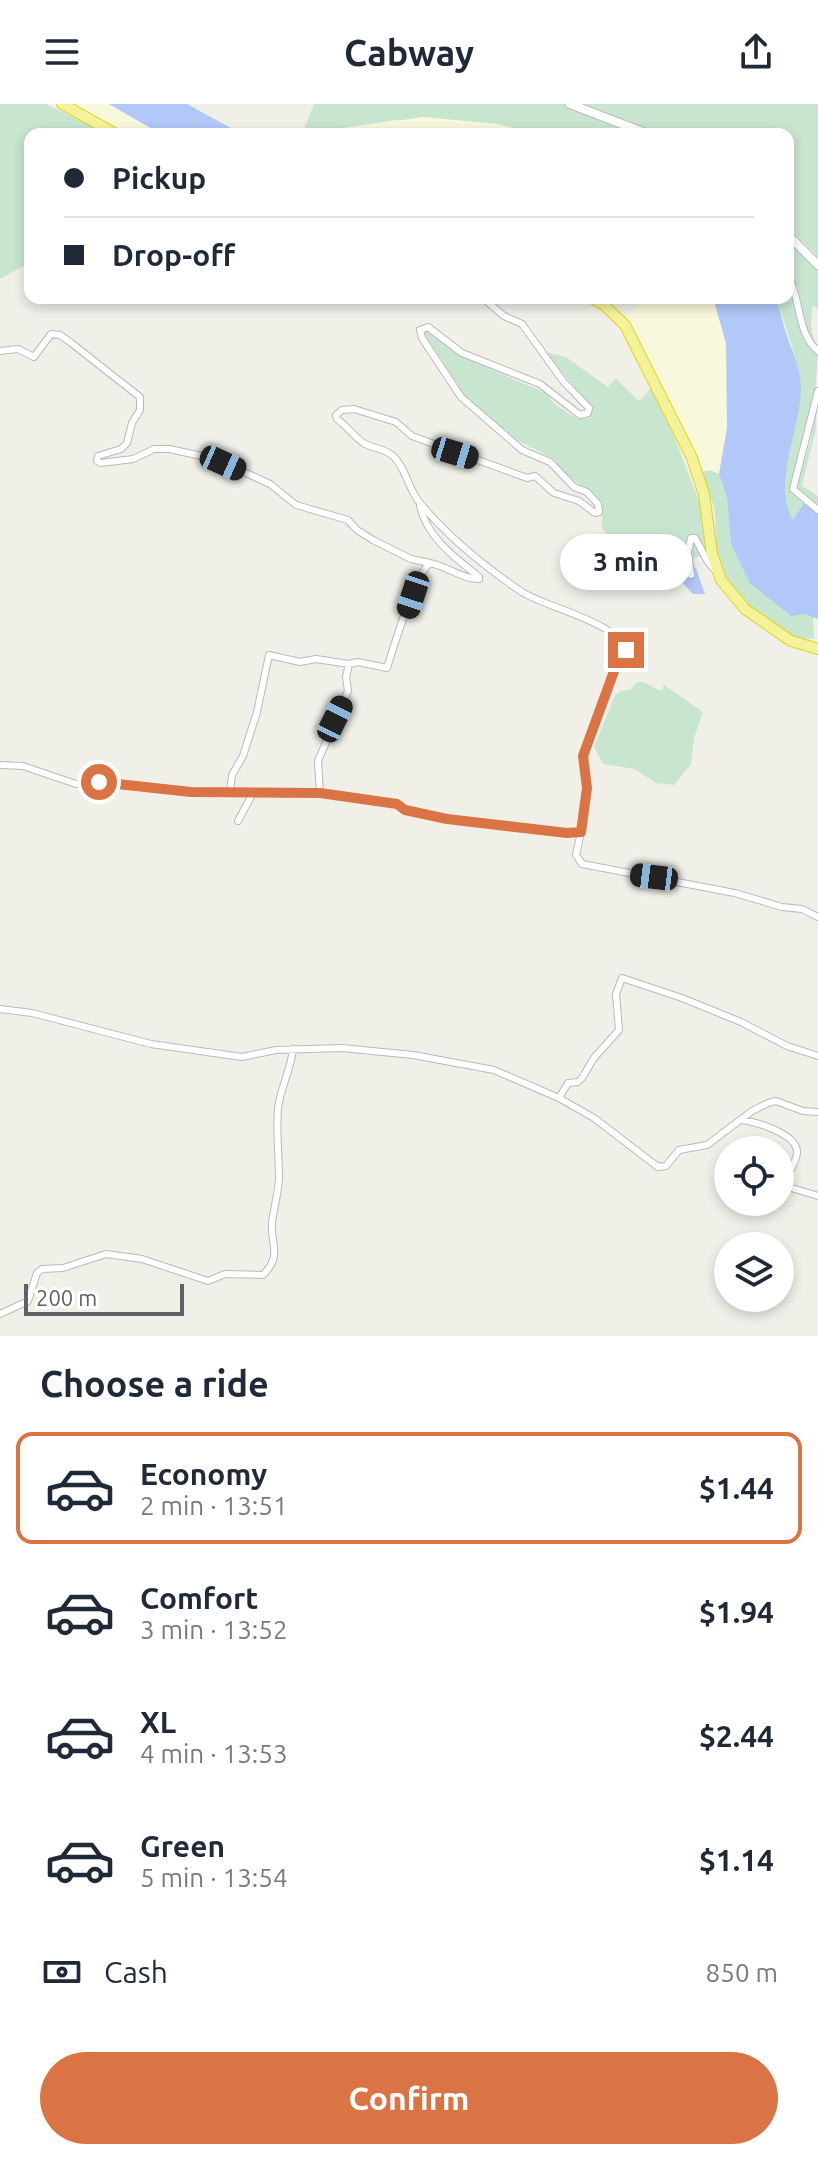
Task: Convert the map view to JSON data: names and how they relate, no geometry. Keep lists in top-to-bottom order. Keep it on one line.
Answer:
{"scale_bar":"200 m","page":{"header":"Cabway","banner":["Pickup","Drop-off"],"bubble":"3 min","scale":"200 m","heading":"Choose a ride","list":[{"name":"Economy","note":"2 min · 13:51","value":"$1.44"},{"name":"Comfort","note":"3 min · 13:52","value":"$1.94"},{"name":"XL","note":"4 min · 13:53","value":"$2.44"},{"name":"Green","note":"5 min · 13:54","value":"$1.14"}],"pay":["Cash","850 m"],"buttons":"Confirm"}}
